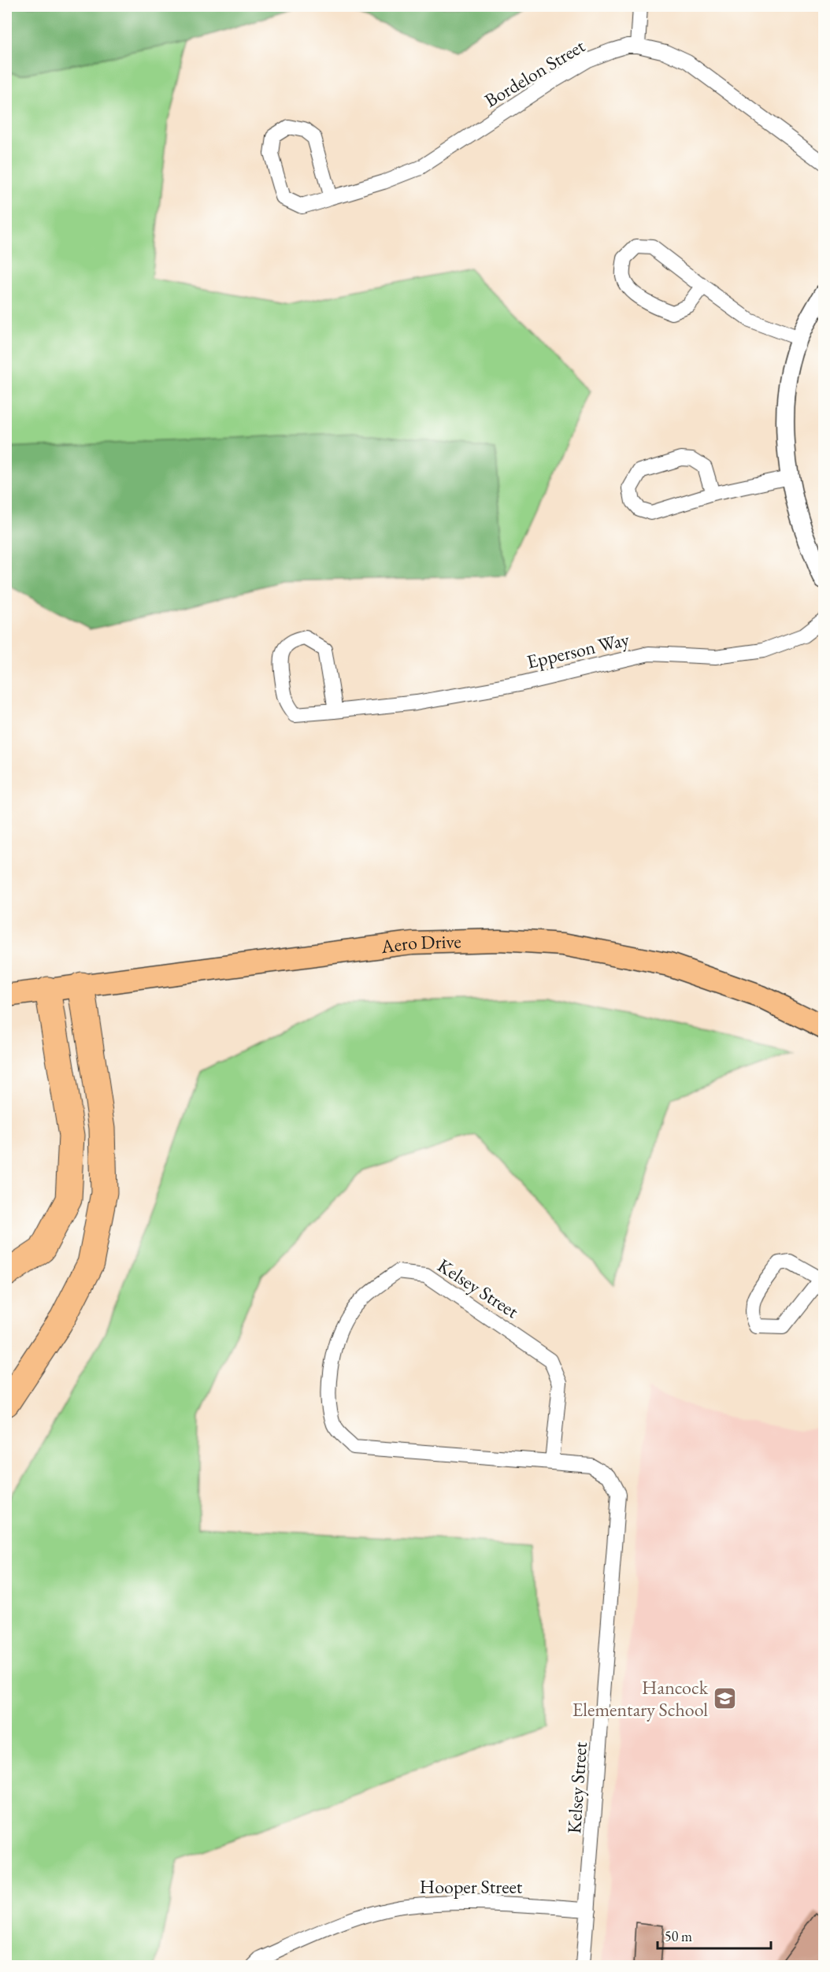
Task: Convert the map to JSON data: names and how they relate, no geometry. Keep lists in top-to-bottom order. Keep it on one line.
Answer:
{"streets":{"main road":["Aero Drive"],"street":["Bordelon Street","Epperson Way","Kelsey Street","Hooper Street"]},"crossings":[["Kelsey Street","Hooper Street"]],"places":{"school or university":["Hancock Elementary School"]},"scale_bar":"50 m"}
